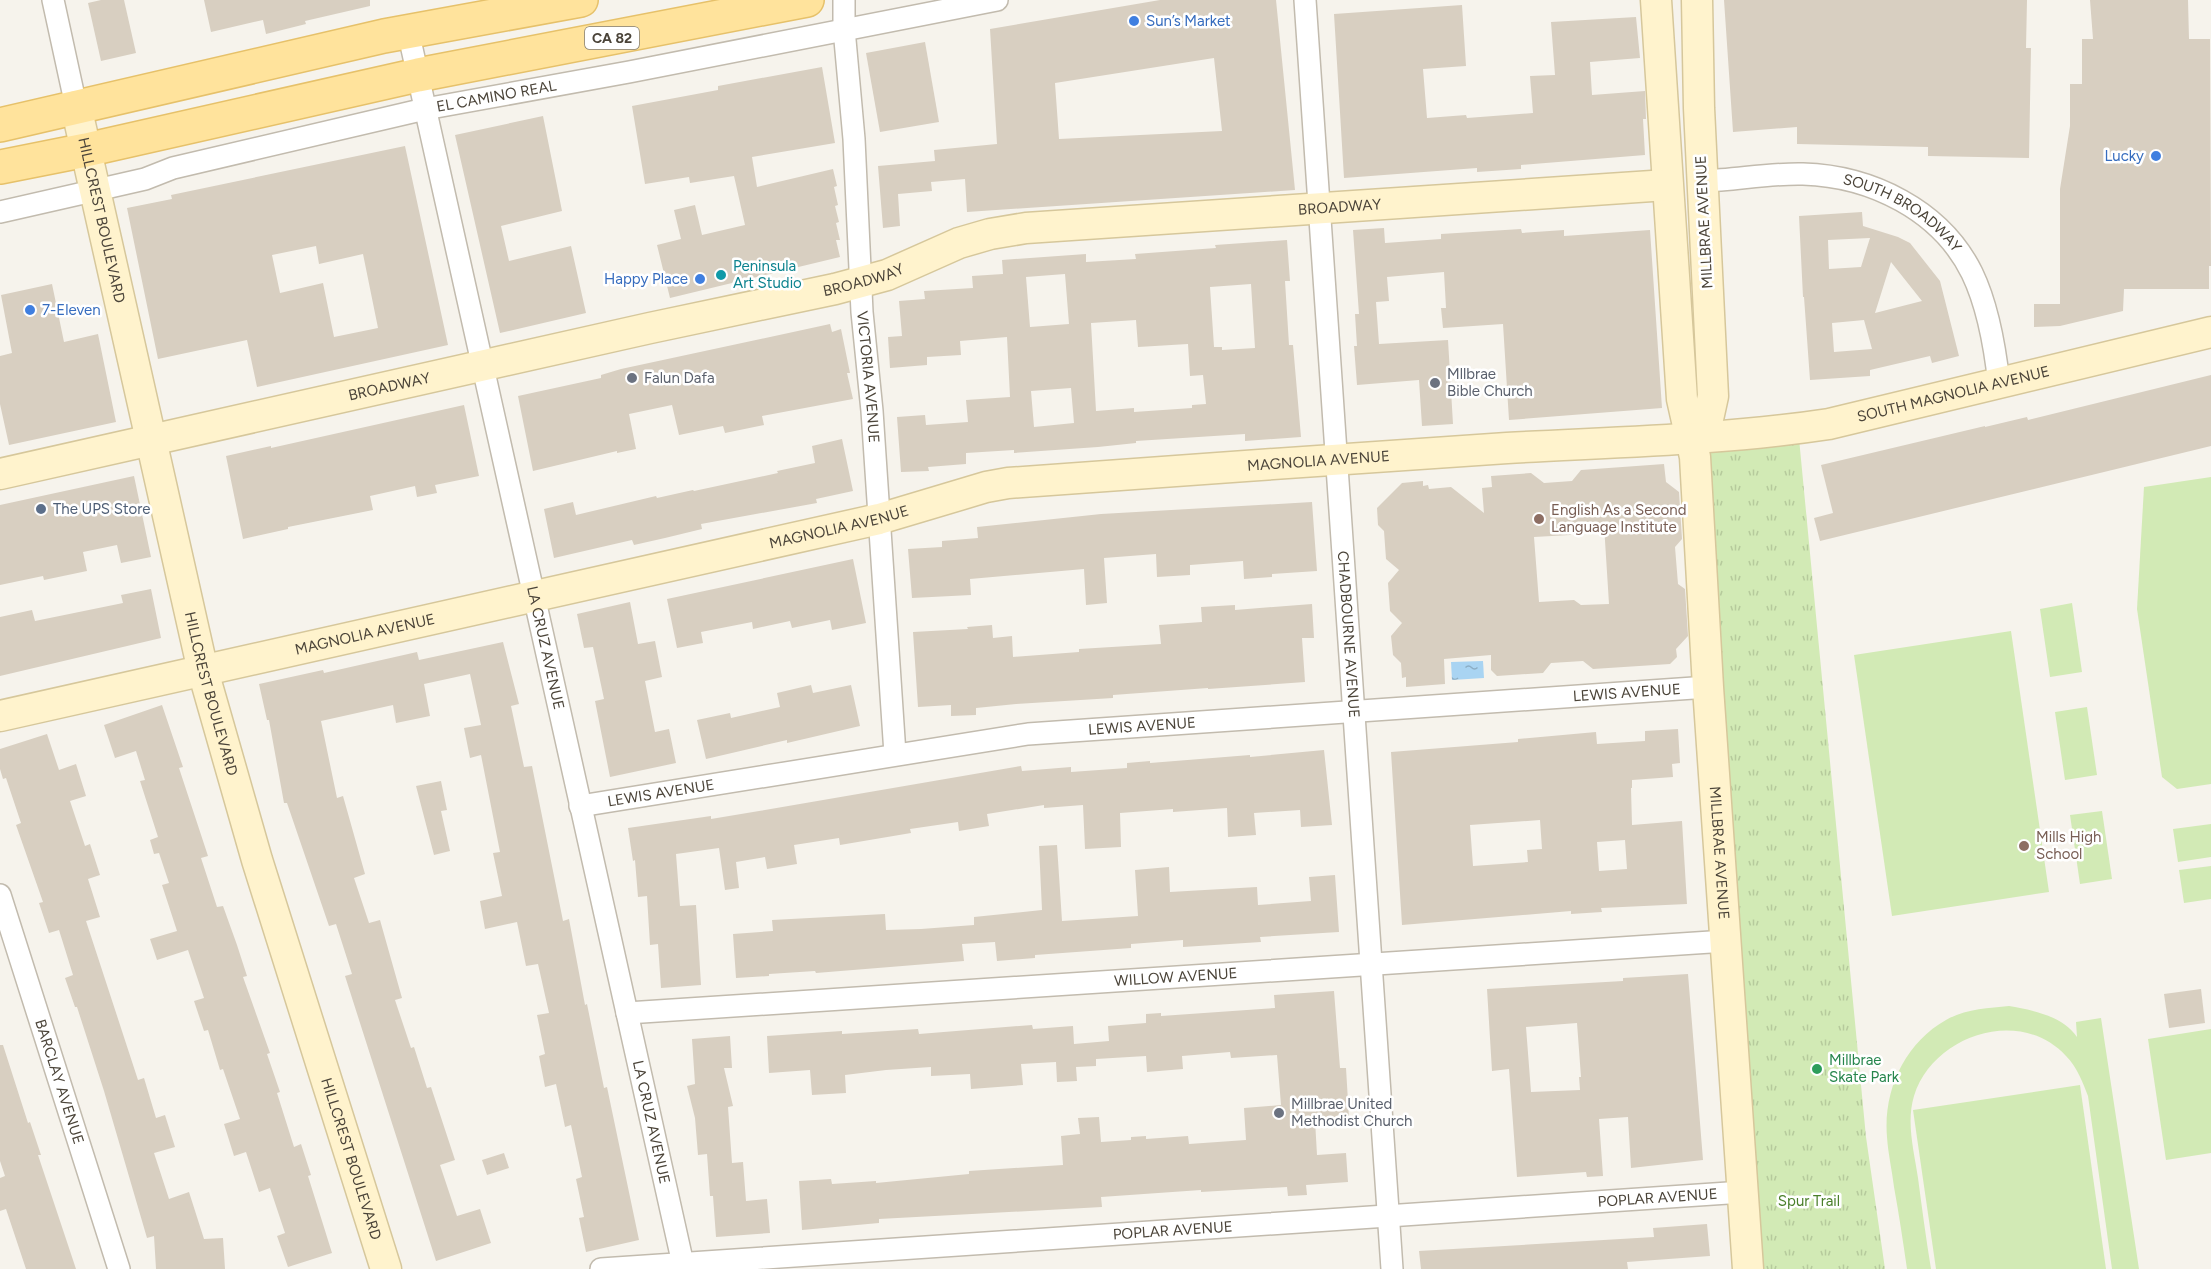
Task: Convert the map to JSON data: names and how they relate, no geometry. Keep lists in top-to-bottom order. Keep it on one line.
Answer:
{"streets":{"main road":["CA 82"],"street":["EL CAMINO REAL","BROADWAY","SOUTH BROADWAY","HILLCREST BOULEVARD","MILLBRAE AVENUE","VICTORIA AVENUE","SOUTH MAGNOLIA AVENUE","MAGNOLIA AVENUE","CHADBOURNE AVENUE","LA CRUZ AVENUE","LEWIS AVENUE","WILLOW AVENUE","BARCLAY AVENUE","POPLAR AVENUE"]},"crossings":[["CA 82","HILLCREST BOULEVARD"],["CA 82","LA CRUZ AVENUE"],["EL CAMINO REAL","HILLCREST BOULEVARD"],["EL CAMINO REAL","VICTORIA AVENUE"],["EL CAMINO REAL","LA CRUZ AVENUE"],["BROADWAY","HILLCREST BOULEVARD"],["BROADWAY","MILLBRAE AVENUE"],["BROADWAY","VICTORIA AVENUE"],["BROADWAY","CHADBOURNE AVENUE"],["BROADWAY","LA CRUZ AVENUE"],["SOUTH BROADWAY","MILLBRAE AVENUE"],["SOUTH BROADWAY","SOUTH MAGNOLIA AVENUE"],["HILLCREST BOULEVARD","MAGNOLIA AVENUE"],["MILLBRAE AVENUE","SOUTH MAGNOLIA AVENUE"],["MILLBRAE AVENUE","MAGNOLIA AVENUE"],["MILLBRAE AVENUE","LEWIS AVENUE"],["MILLBRAE AVENUE","WILLOW AVENUE"],["MILLBRAE AVENUE","POPLAR AVENUE"],["VICTORIA AVENUE","MAGNOLIA AVENUE"],["VICTORIA AVENUE","LEWIS AVENUE"],["SOUTH MAGNOLIA AVENUE","MAGNOLIA AVENUE"],["MAGNOLIA AVENUE","CHADBOURNE AVENUE"],["MAGNOLIA AVENUE","LA CRUZ AVENUE"],["CHADBOURNE AVENUE","LEWIS AVENUE"],["CHADBOURNE AVENUE","WILLOW AVENUE"],["CHADBOURNE AVENUE","POPLAR AVENUE"],["LA CRUZ AVENUE","LEWIS AVENUE"],["LA CRUZ AVENUE","WILLOW AVENUE"],["LA CRUZ AVENUE","POPLAR AVENUE"]],"parks":["Spur Trail"],"places":["Sun’s Market","Lucky","Peninsula Art Studio","Happy Place","7-Eleven","Falun Dafa","Mllbrae Bible Church","The UPS Store","English As a Second Language Institute","Mills High School","Millbrae Skate Park","Millbrae United Methodist Church"]}
